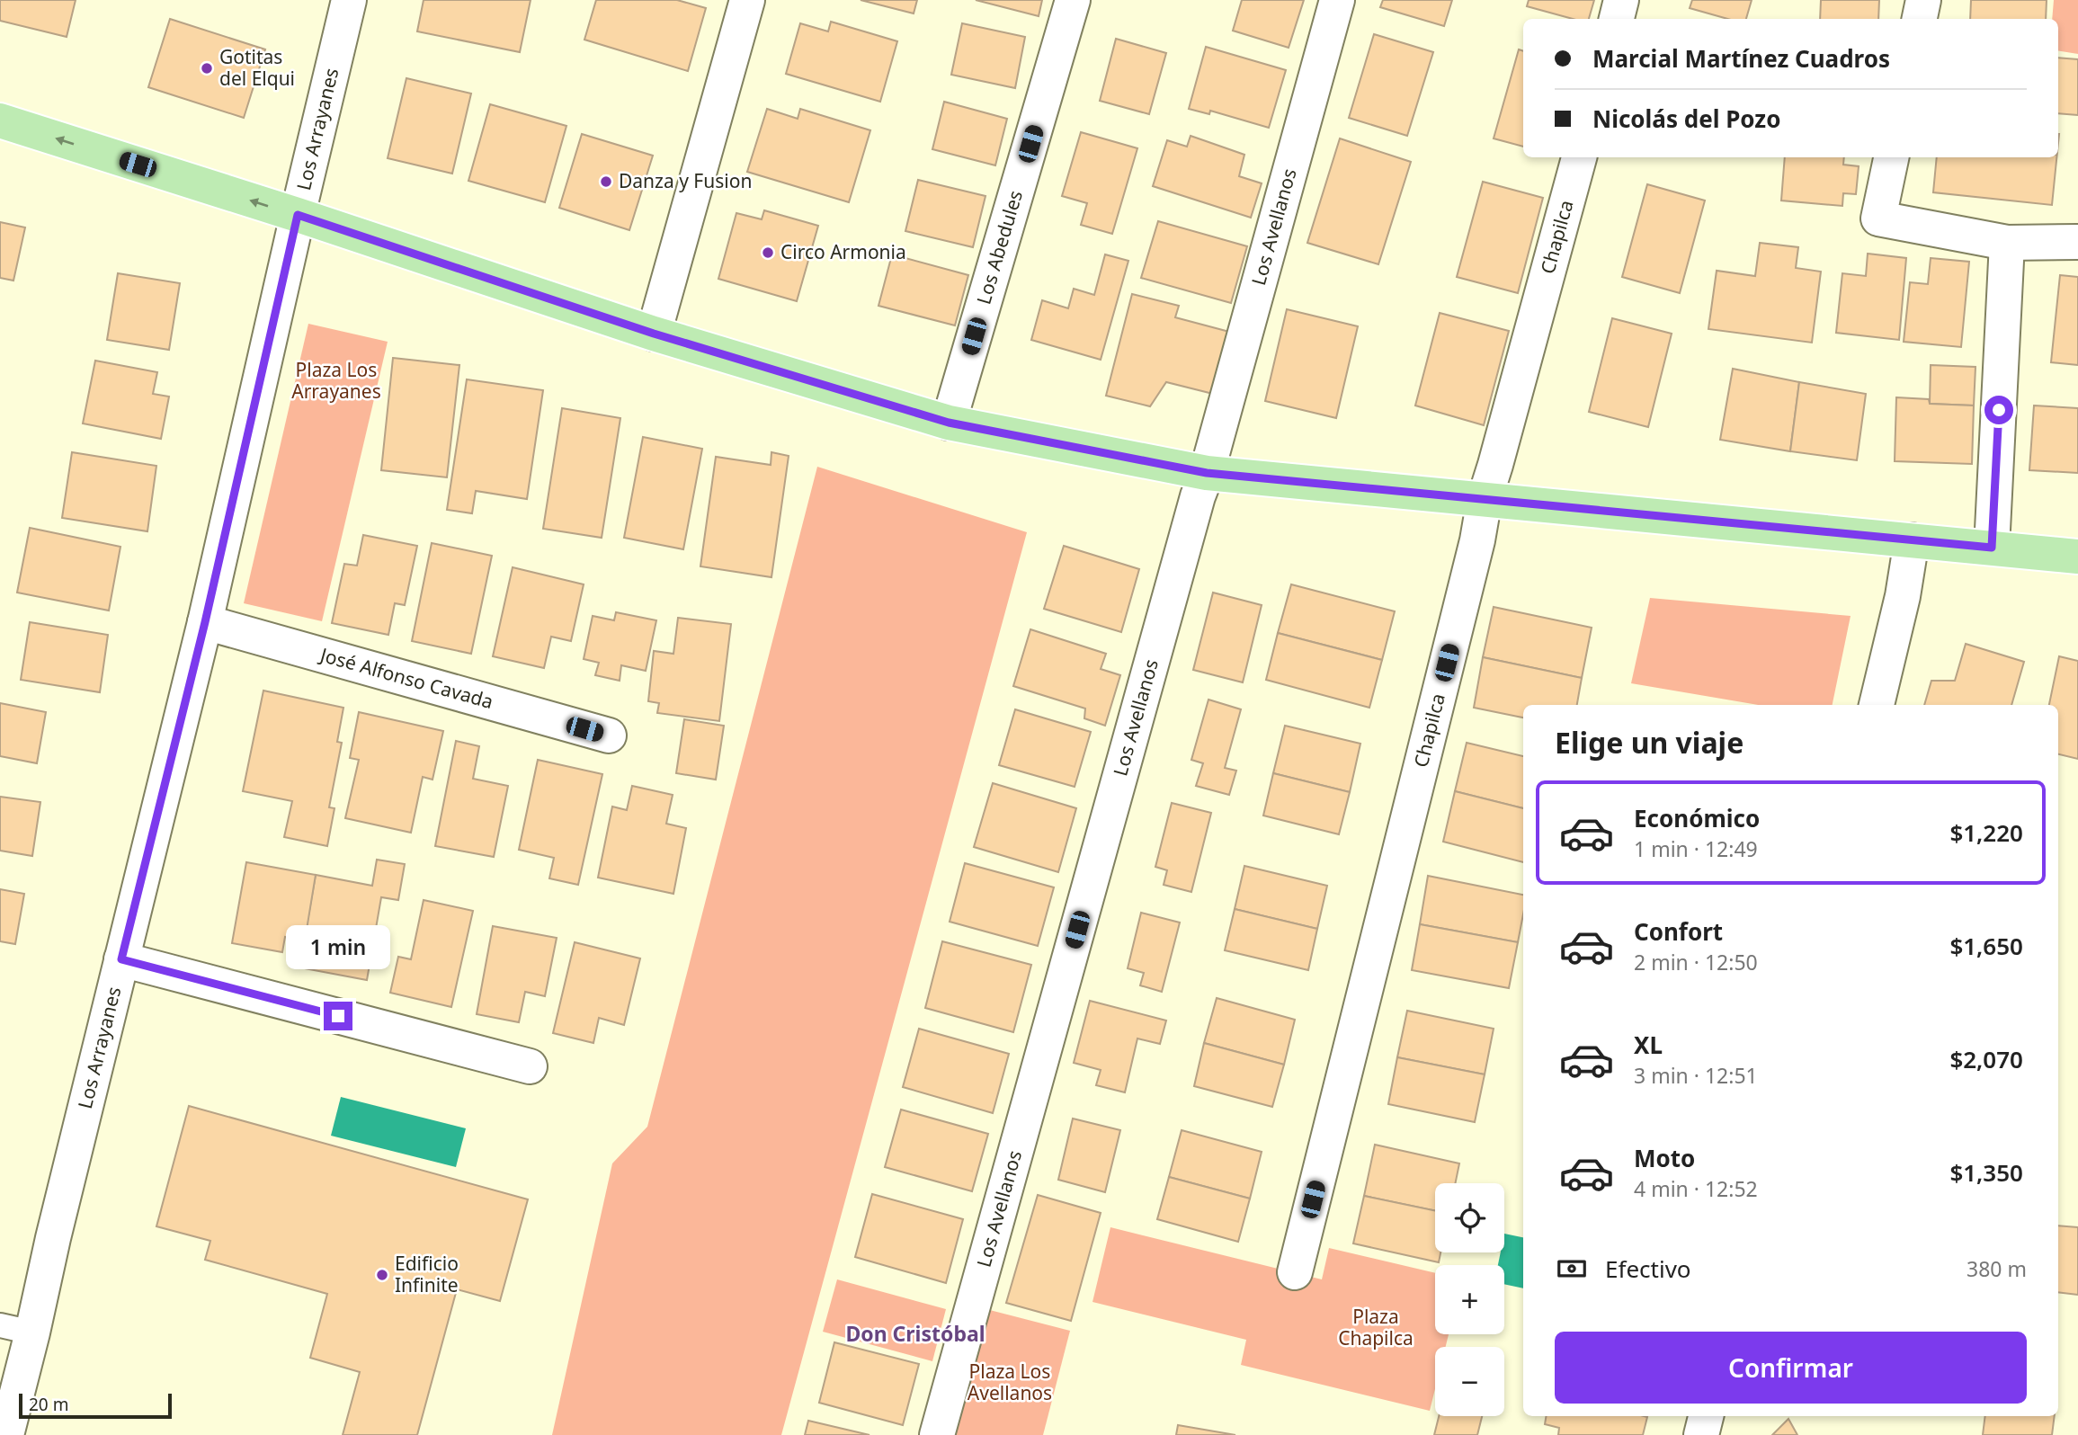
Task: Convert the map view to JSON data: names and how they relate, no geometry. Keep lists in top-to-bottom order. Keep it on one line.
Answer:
{"streets":{"street":["Los Arrayanes","Los Avellanos","Chapilca","Los Abedules","José Alfonso Cavada"]},"crossings":[["Los Arrayanes","José Alfonso Cavada"]],"districts":["Don Cristóbal"],"parks":["Plaza Los Arrayanes","Plaza Chapilca","Plaza Los Avellanos"],"places":["Gotitas del Elqui","Danza y Fusion","Circo Armonia","Edificio Infinite"],"scale_bar":"20 m","page":{"banner":["Marcial Martínez Cuadros","Nicolás del Pozo"],"heading":"Elige un viaje","list":[{"name":"Económico","note":"1 min · 12:49","value":"$1,220"},{"name":"Confort","note":"2 min · 12:50","value":"$1,650"},{"name":"XL","note":"3 min · 12:51","value":"$2,070"},{"name":"Moto","note":"4 min · 12:52","value":"$1,350"}],"bubble":"1 min","map_buttons":["+","−"],"pay":["Efectivo","380 m"],"buttons":"Confirmar","scale":"20 m"}}
